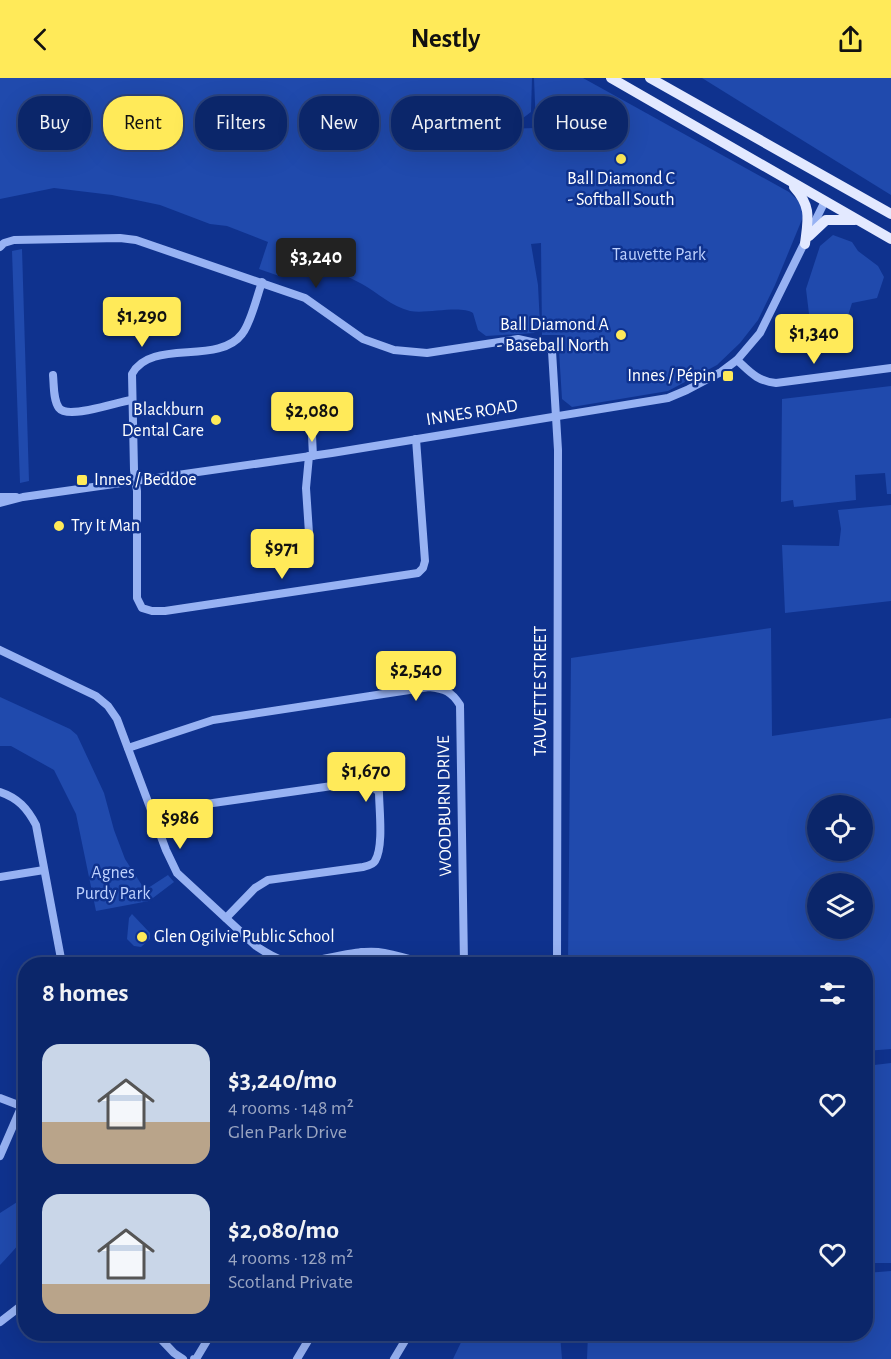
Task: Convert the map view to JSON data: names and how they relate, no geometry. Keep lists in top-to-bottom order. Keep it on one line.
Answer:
{"streets":{"main road":["INNES ROAD"],"street":["TAUVETTE STREET","WOODBURN DRIVE"]},"crossings":[["INNES ROAD","TAUVETTE STREET"]],"parks":["Tauvette Park","Agnes Purdy Park"],"places":{"other":["Ball Diamond C - Softball South","Ball Diamond A - Baseball North","Blackburn Dental Care","Try It Man","Glen Ogilvie Public School"],"transit":["Innes / Pépin","Innes / Beddoe"]},"page":{"header":"Nestly","chip":["Buy","Rent","Filters","New","Apartment","House"],"price":["$3,240","$1,290","$1,340","$2,080","$971","$2,540","$1,670","$986"],"heading":"8 homes","list":[{"name":"$3,240/mo","note":"4 rooms · 148 m² · Glen Park Drive"},{"name":"$2,080/mo","note":"4 rooms · 128 m² · Scotland Private"}]}}
